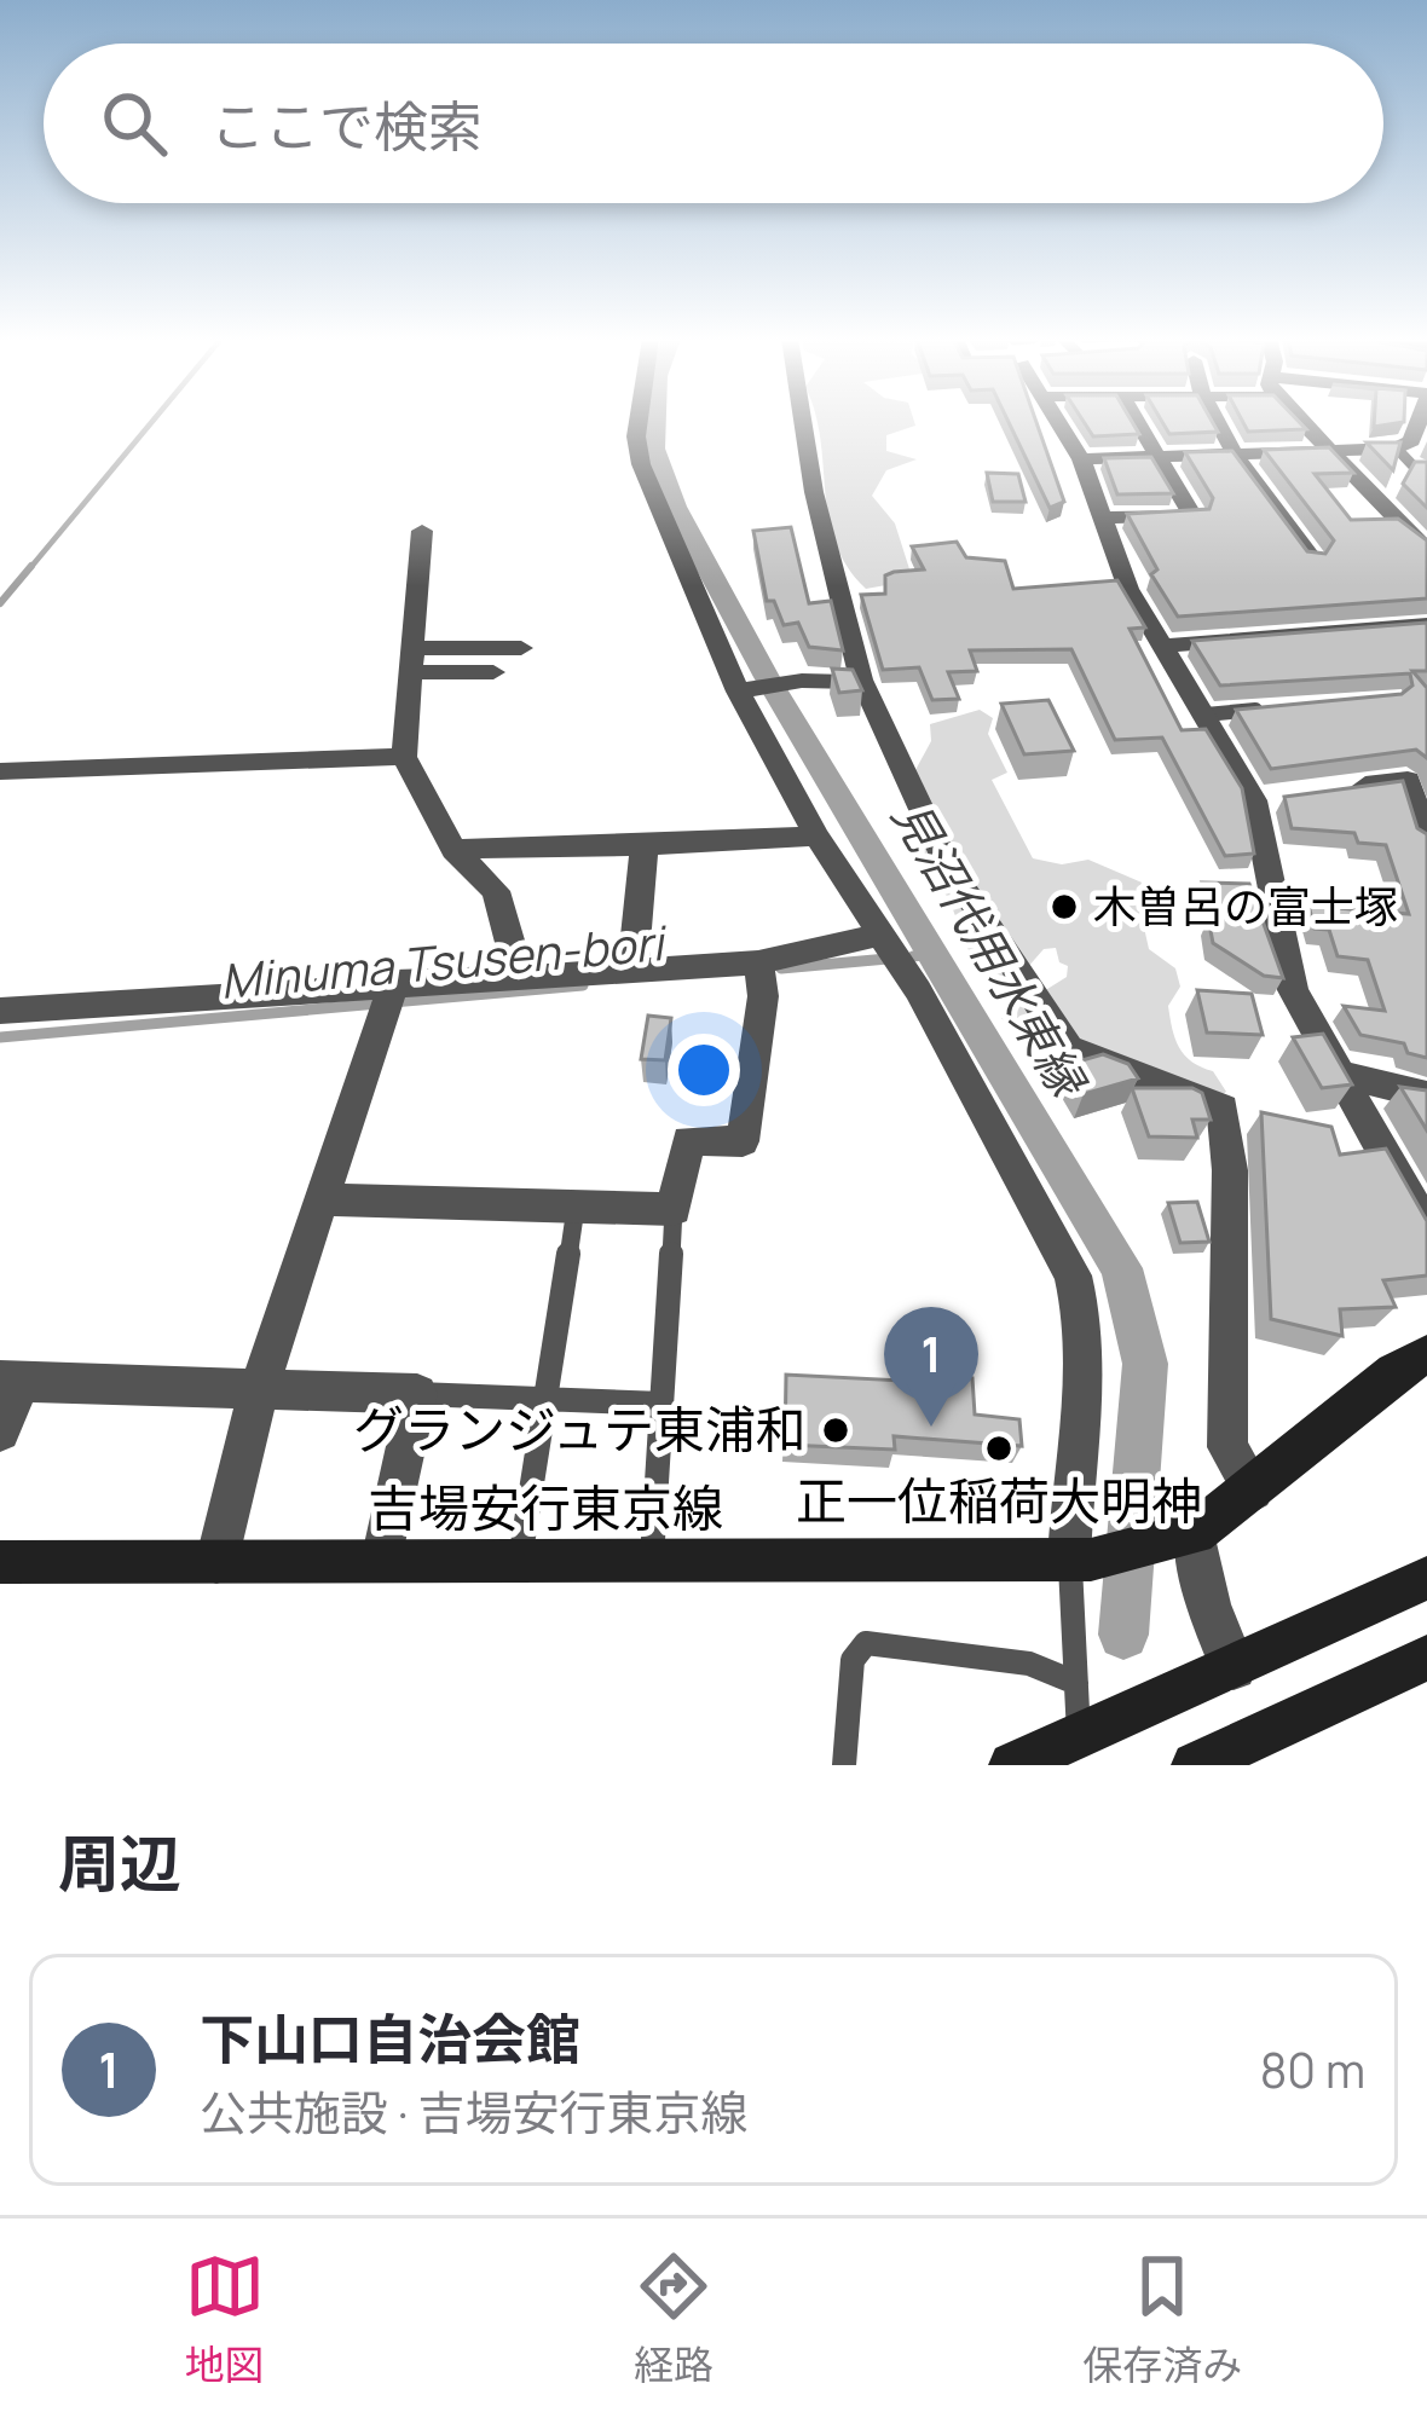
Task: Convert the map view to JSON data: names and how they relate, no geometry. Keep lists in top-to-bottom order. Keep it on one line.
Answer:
{"streets":{"main road":["吉場安行東京線"]},"water":["見沼代用水東縁","Minuma Tsusen-bori"],"places":["木曽呂の富士塚","グランジュテ東浦和","正一位稲荷大明神"],"page":{"search":"ここで検索","pins":"1","heading":"周辺","list":[{"mark":"1","name":"下山口自治会館","note":"公共施設 · 吉場安行東京線","value":"80 m"}],"nav":["地図","経路","保存済み"]}}
